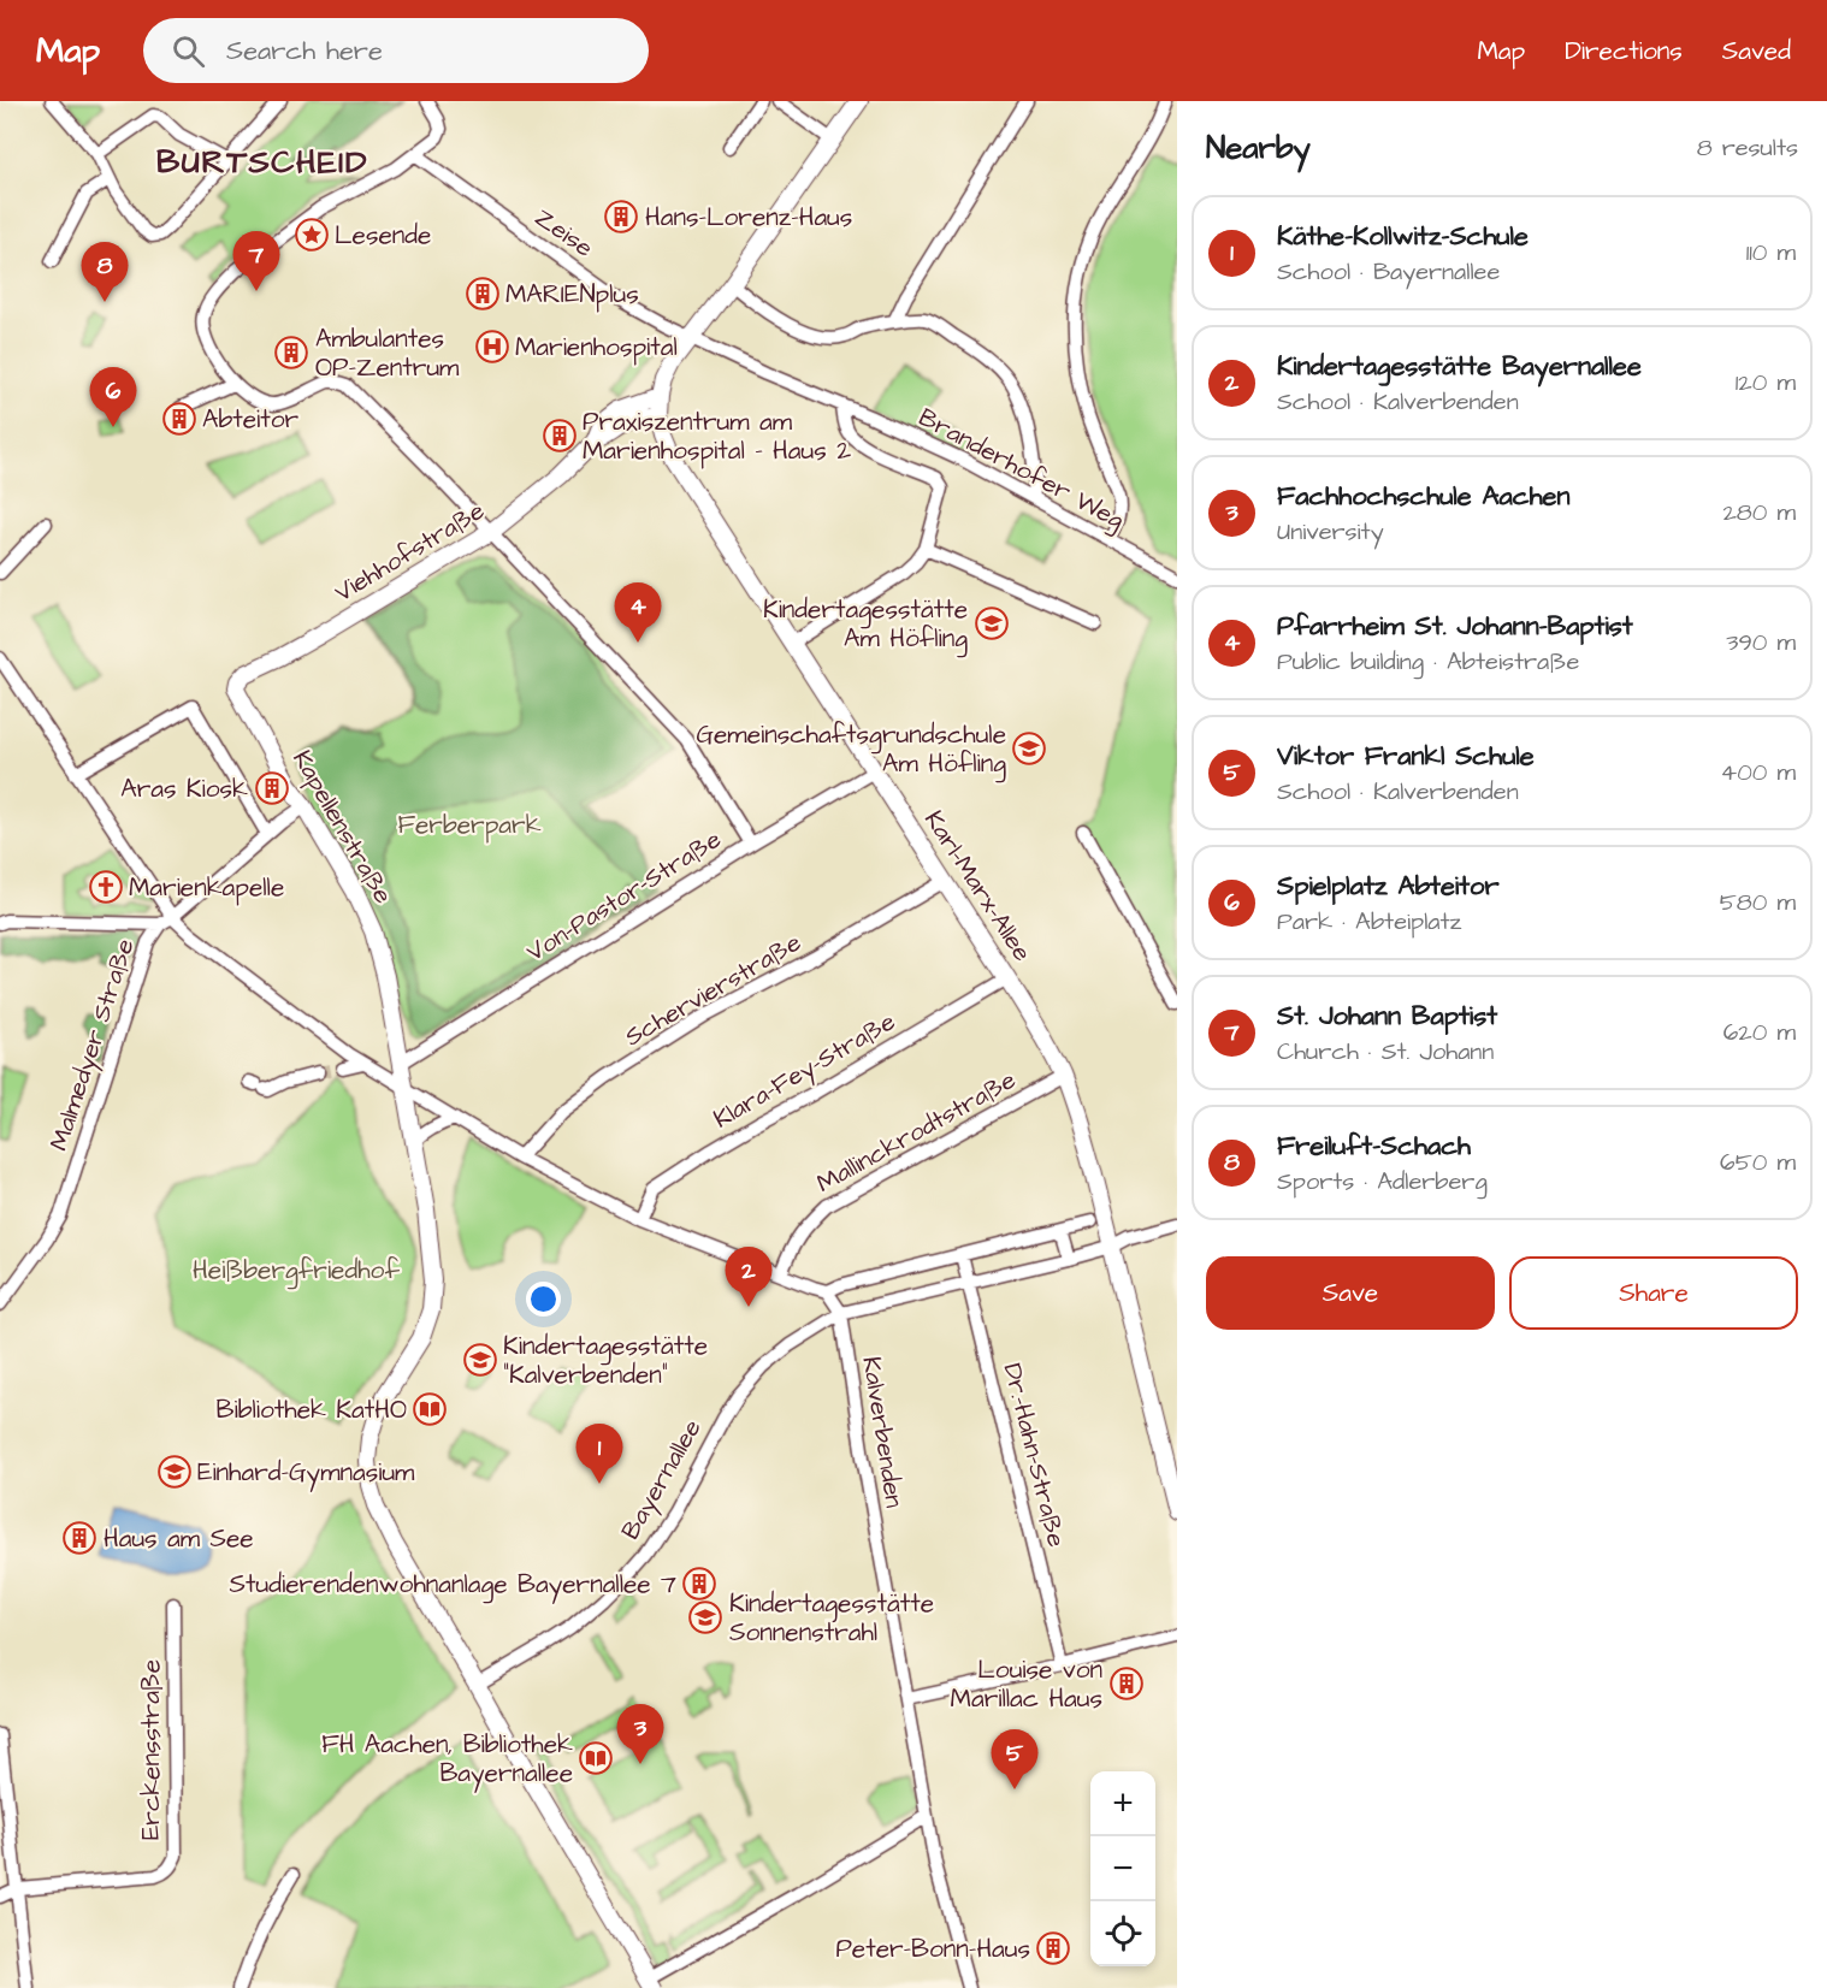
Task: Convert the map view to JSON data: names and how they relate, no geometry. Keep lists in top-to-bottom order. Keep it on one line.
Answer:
{"streets":{"main road":["Viehhofstraße","Kapellenstraße","Karl-Marx-Allee"],"street":["Zeise","Branderhofer Weg","Von-Pastor-Straße","Schervierstraße","Malmedyer Straße","Klara-Fey-Straße","Mallinckrodtstraße","Kalverbenden","Dr.-Hahn-Straße","Bayernallee","Erckensstraße"]},"crossings":[["Zeise","Branderhofer Weg"],["Zeise","Karl-Marx-Allee"],["Branderhofer Weg","Karl-Marx-Allee"],["Viehhofstraße","Kapellenstraße"],["Viehhofstraße","Karl-Marx-Allee"],["Kapellenstraße","Von-Pastor-Straße"],["Kapellenstraße","Malmedyer Straße"],["Kapellenstraße","Bayernallee"],["Karl-Marx-Allee","Von-Pastor-Straße"],["Karl-Marx-Allee","Schervierstraße"],["Karl-Marx-Allee","Klara-Fey-Straße"],["Karl-Marx-Allee","Mallinckrodtstraße"],["Karl-Marx-Allee","Bayernallee"],["Kalverbenden","Bayernallee"],["Dr.-Hahn-Straße","Bayernallee"]],"districts":["BURTSCHEID"],"parks":["Ferberpark","Heißbergfriedhof"],"places":{"building":["Hans-Lorenz-Haus","MARIENplus","Ambulantes OP-Zentrum","Abteitor","Praxiszentrum am Marienhospital - Haus 2","Aras Kiosk","Haus am See","Studierendenwohnanlage Bayernallee 7","Louise von Marillac Haus","Peter-Bonn-Haus"],"place":["Lesende"],"hospital":["Marienhospital"],"school or university":["Kindertagesstätte Am Höfling","Gemeinschaftsgrundschule Am Höfling","Kindertagesstätte \"Kalverbenden\"","Einhard-Gymnasium","Kindertagesstätte Sonnenstrahl"],"church":["Marienkapelle"],"library":["Bibliothek KatHO","FH Aachen, Bibliothek Bayernallee"]},"page":{"header":"Map","search":"Search here","nav":["Map","Directions","Saved"],"heading":["Nearby","8 results"],"list":[{"mark":"1","name":"Käthe-Kollwitz-Schule","note":"School · Bayernallee","value":"110 m"},{"mark":"2","name":"Kindertagesstätte Bayernallee","note":"School · Kalverbenden","value":"120 m"},{"mark":"3","name":"Fachhochschule Aachen","note":"University","value":"280 m"},{"mark":"4","name":"Pfarrheim St. Johann-Baptist","note":"Public building · Abteistraße","value":"390 m"},{"mark":"5","name":"Viktor Frankl Schule","note":"School · Kalverbenden","value":"400 m"},{"mark":"6","name":"Spielplatz Abteitor","note":"Park · Abteiplatz","value":"580 m"},{"mark":"7","name":"St. Johann Baptist","note":"Church · St. Johann","value":"620 m"},{"mark":"8","name":"Freiluft-Schach","note":"Sports · Adlerberg","value":"650 m"}],"pins":["7","8","6","4","2","1","3","5"],"buttons":["Save","Share"],"map_buttons":["+","−"]}}
